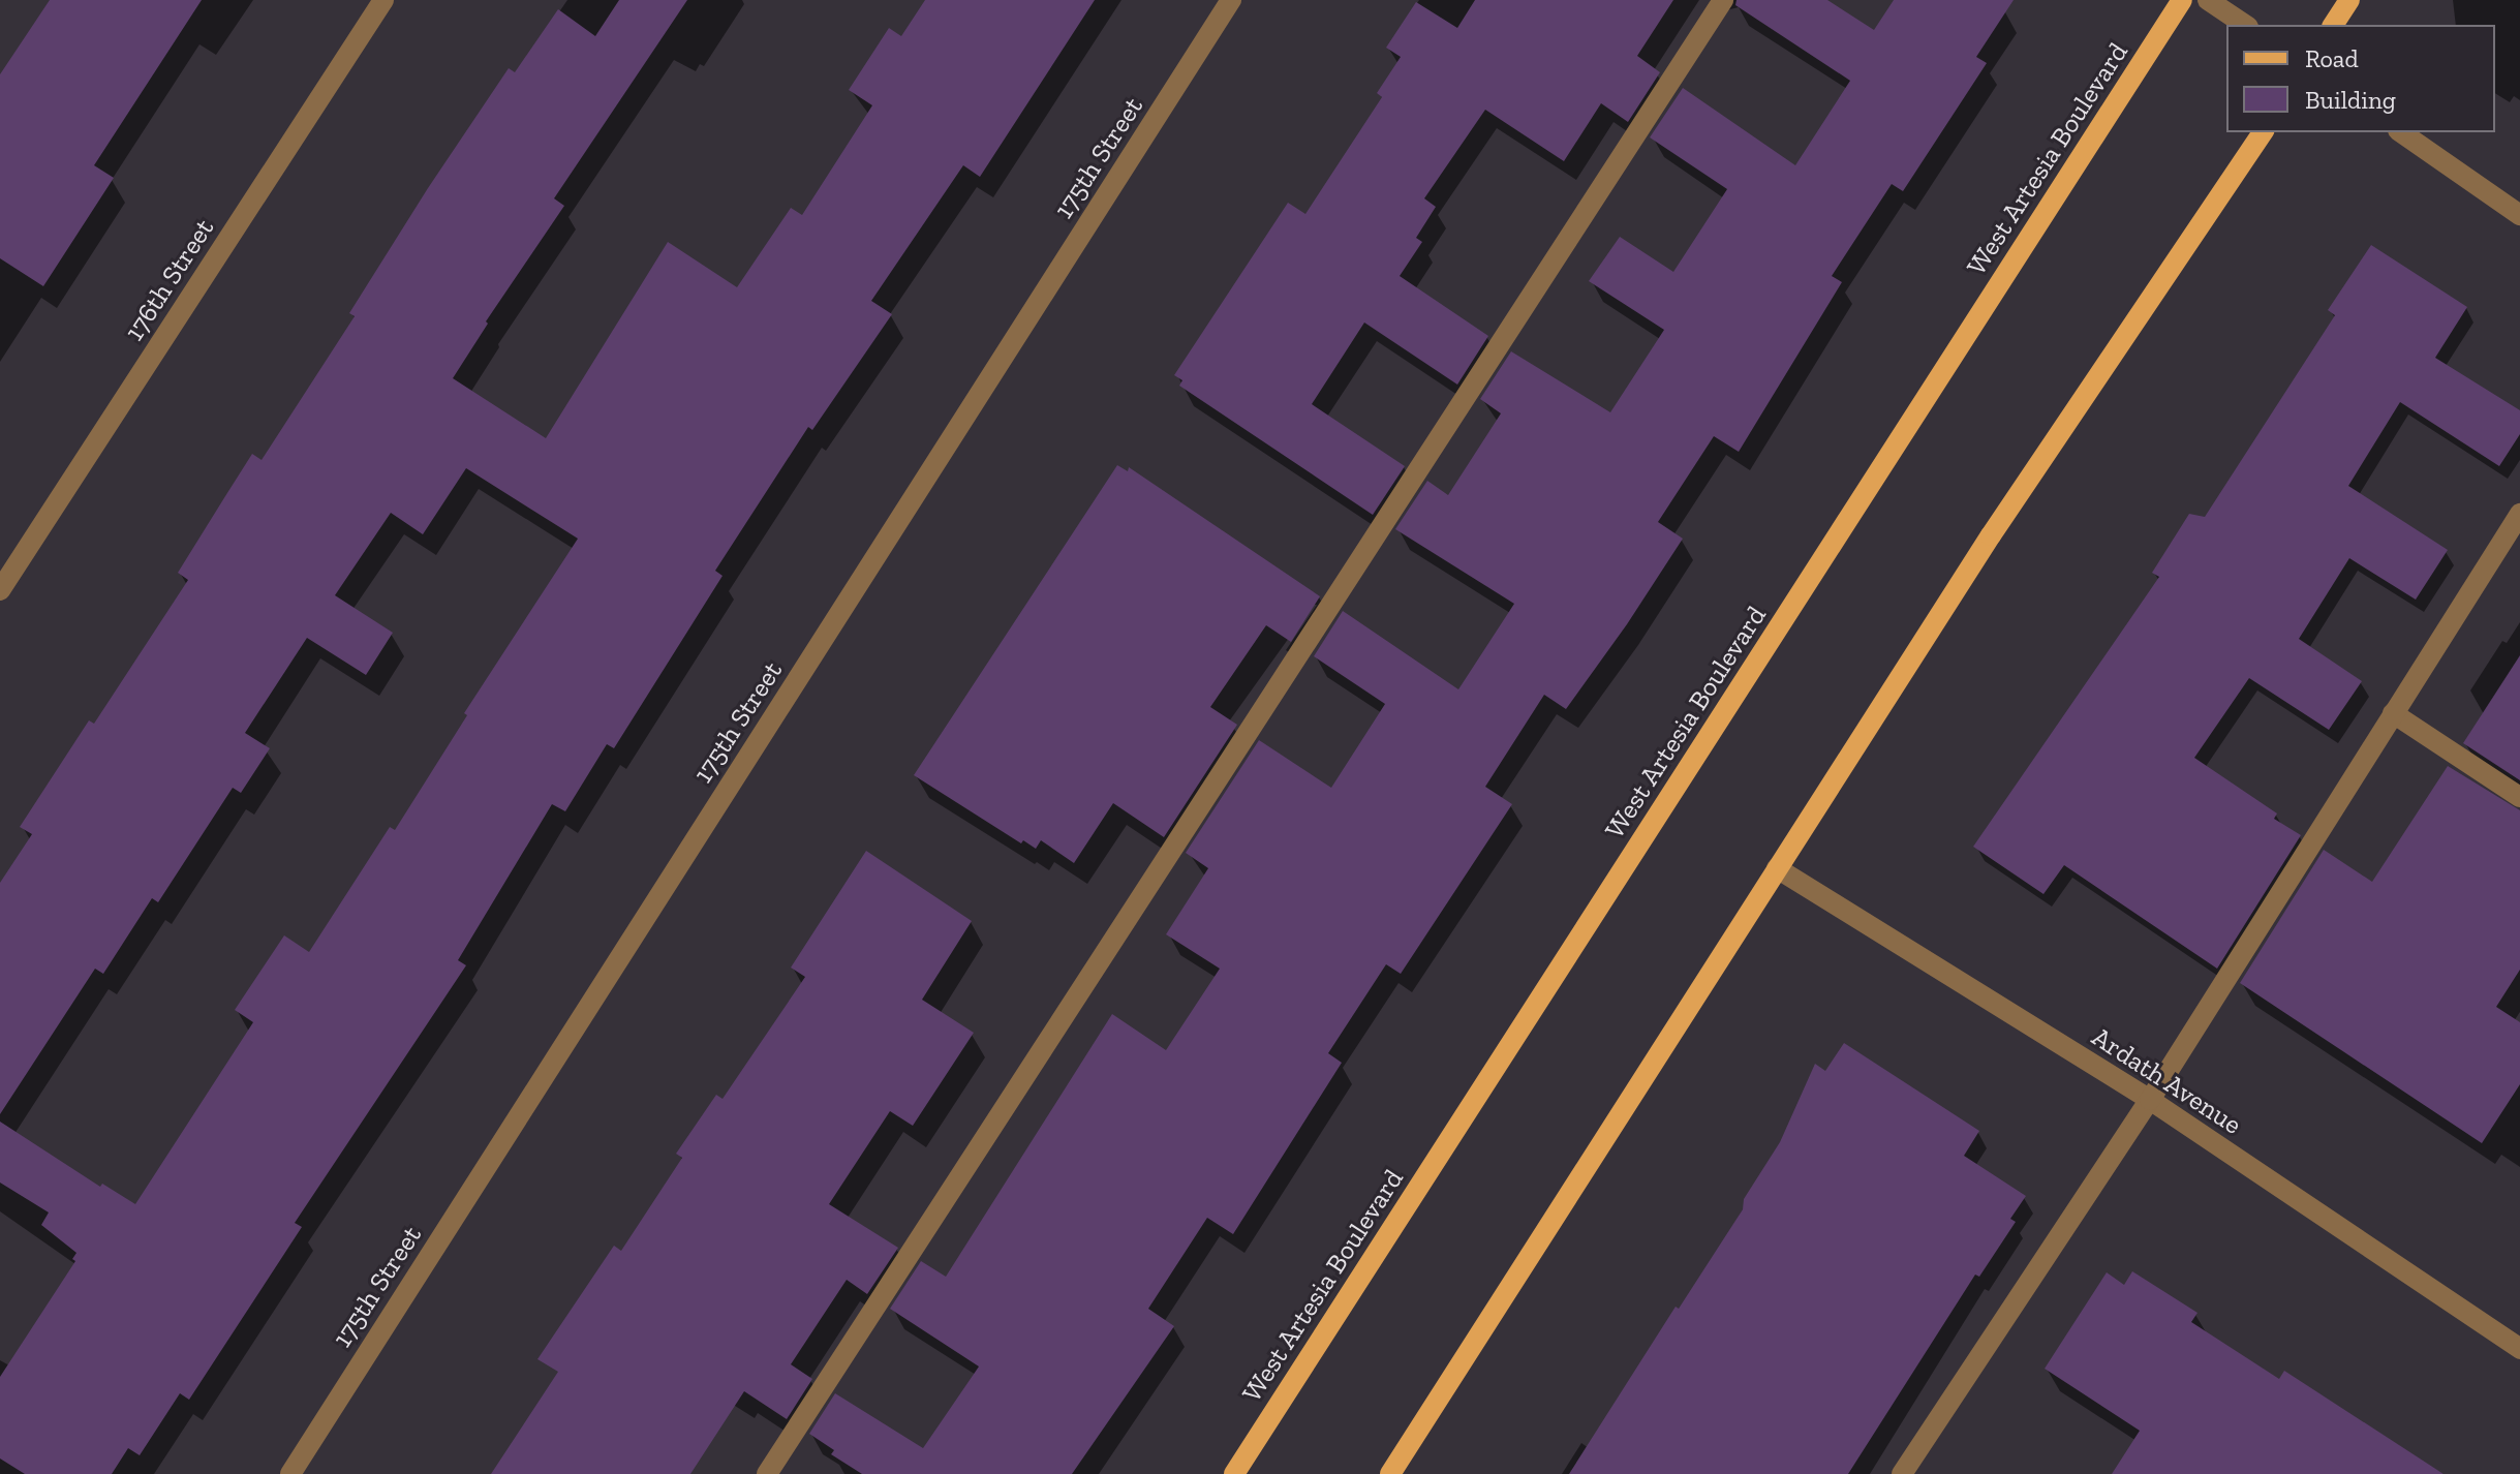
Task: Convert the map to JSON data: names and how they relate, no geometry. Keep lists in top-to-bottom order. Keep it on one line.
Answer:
{"streets":{"main road":["West Artesia Boulevard"],"street":["175th Street","176th Street","Ardath Avenue"]},"legend":["Road","Building"]}
